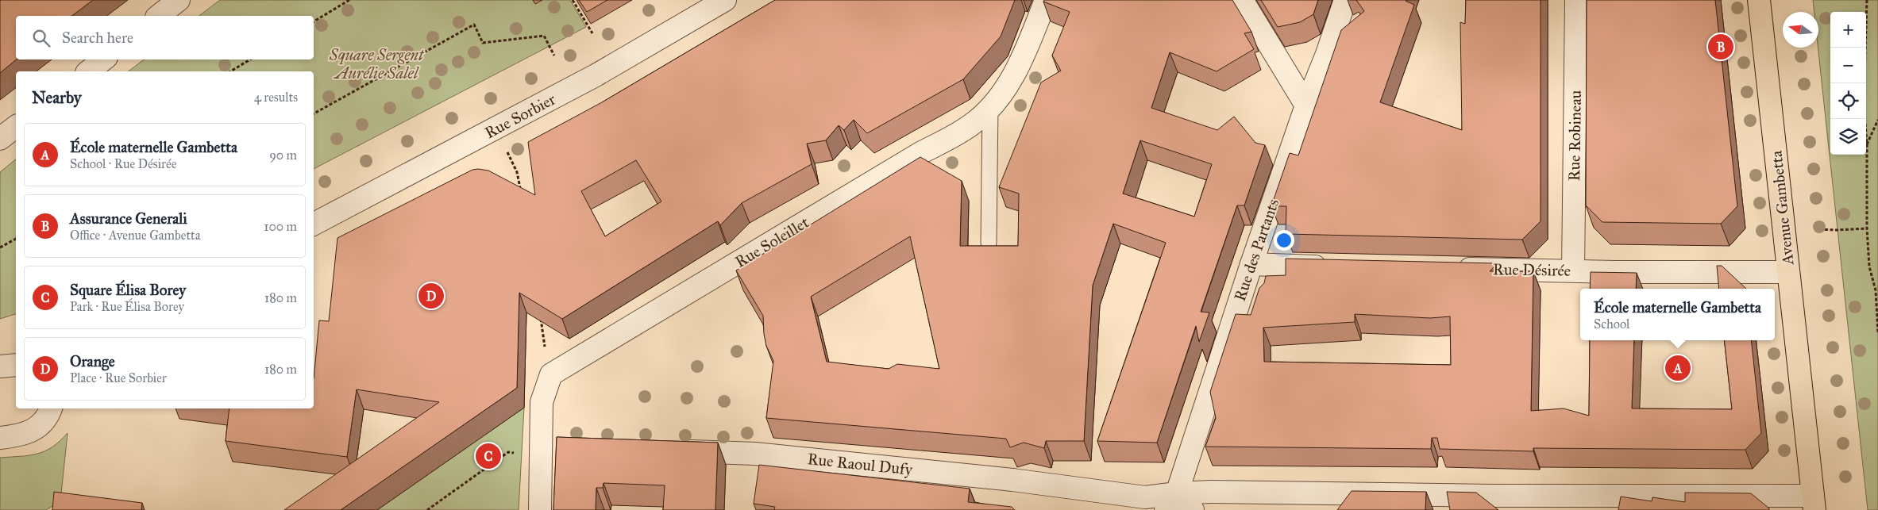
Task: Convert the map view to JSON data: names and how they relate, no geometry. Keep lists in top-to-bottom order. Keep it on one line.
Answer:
{"streets":{"main road":["Avenue Gambetta"],"street":["Rue Sorbier","Rue Robineau","Rue Soleillet","Rue des Partants","Rue Désirée","Rue Raoul Dufy"]},"crossings":[["Rue Robineau","Rue Désirée"],["Avenue Gambetta","Rue Désirée"],["Avenue Gambetta","Rue Raoul Dufy"],["Rue des Partants","Rue Raoul Dufy"]],"parks":["Square Sergent Aurélie Salel"],"north":"left","page":{"map_buttons":["+","−"],"search":"Search here","pins":["B","D","A","C"],"heading":["Nearby","4 results"],"list":[{"mark":"A","name":"École maternelle Gambetta","note":"School · Rue Désirée","value":"90 m"},{"mark":"B","name":"Assurance Generali","note":"Office · Avenue Gambetta","value":"100 m"},{"mark":"C","name":"Square Élisa Borey","note":"Park · Rue Élisa Borey","value":"180 m"},{"mark":"D","name":"Orange","note":"Place · Rue Sorbier","value":"180 m"}],"popup":["École maternelle Gambetta","School"]}}
